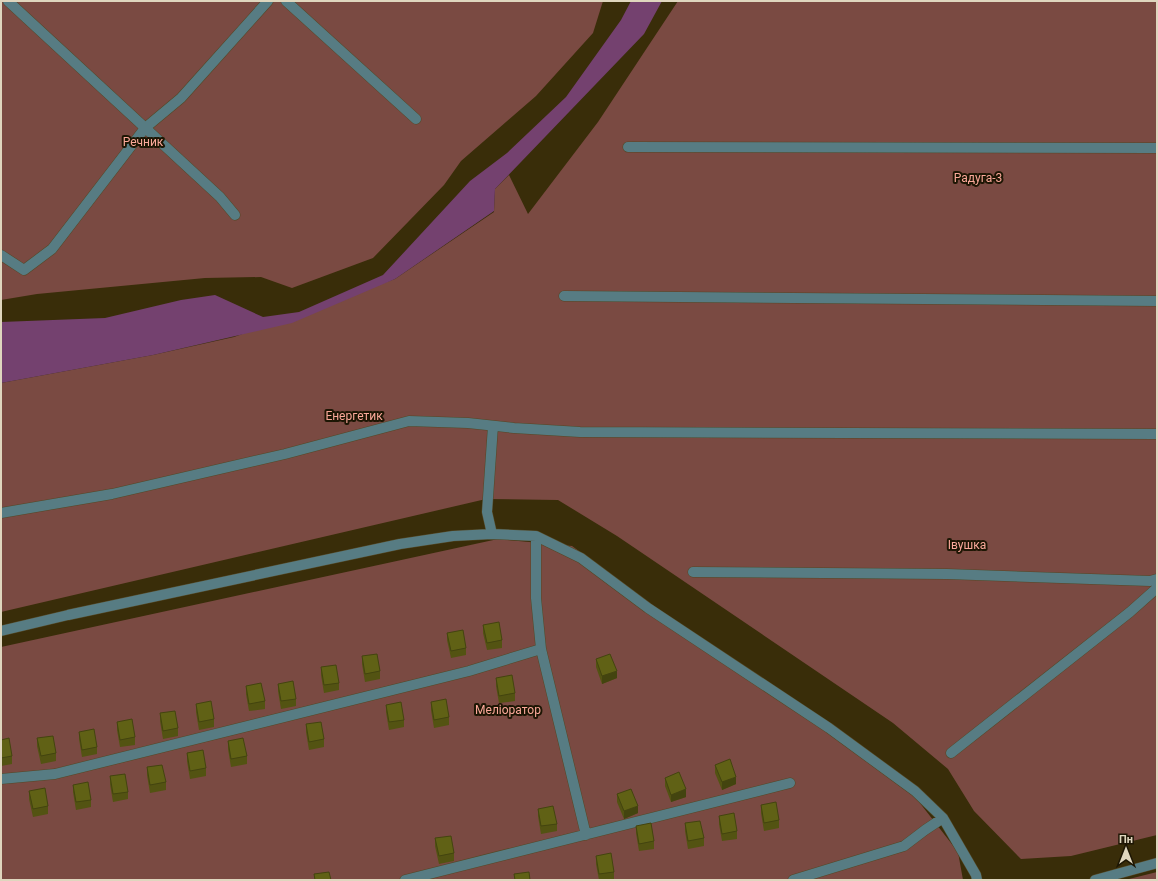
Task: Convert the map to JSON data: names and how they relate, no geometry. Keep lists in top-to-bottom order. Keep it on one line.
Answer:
{"parks":["Речник","Радуга-3","Енергетик","Івушка","Меліоратор"],"north":"top"}
